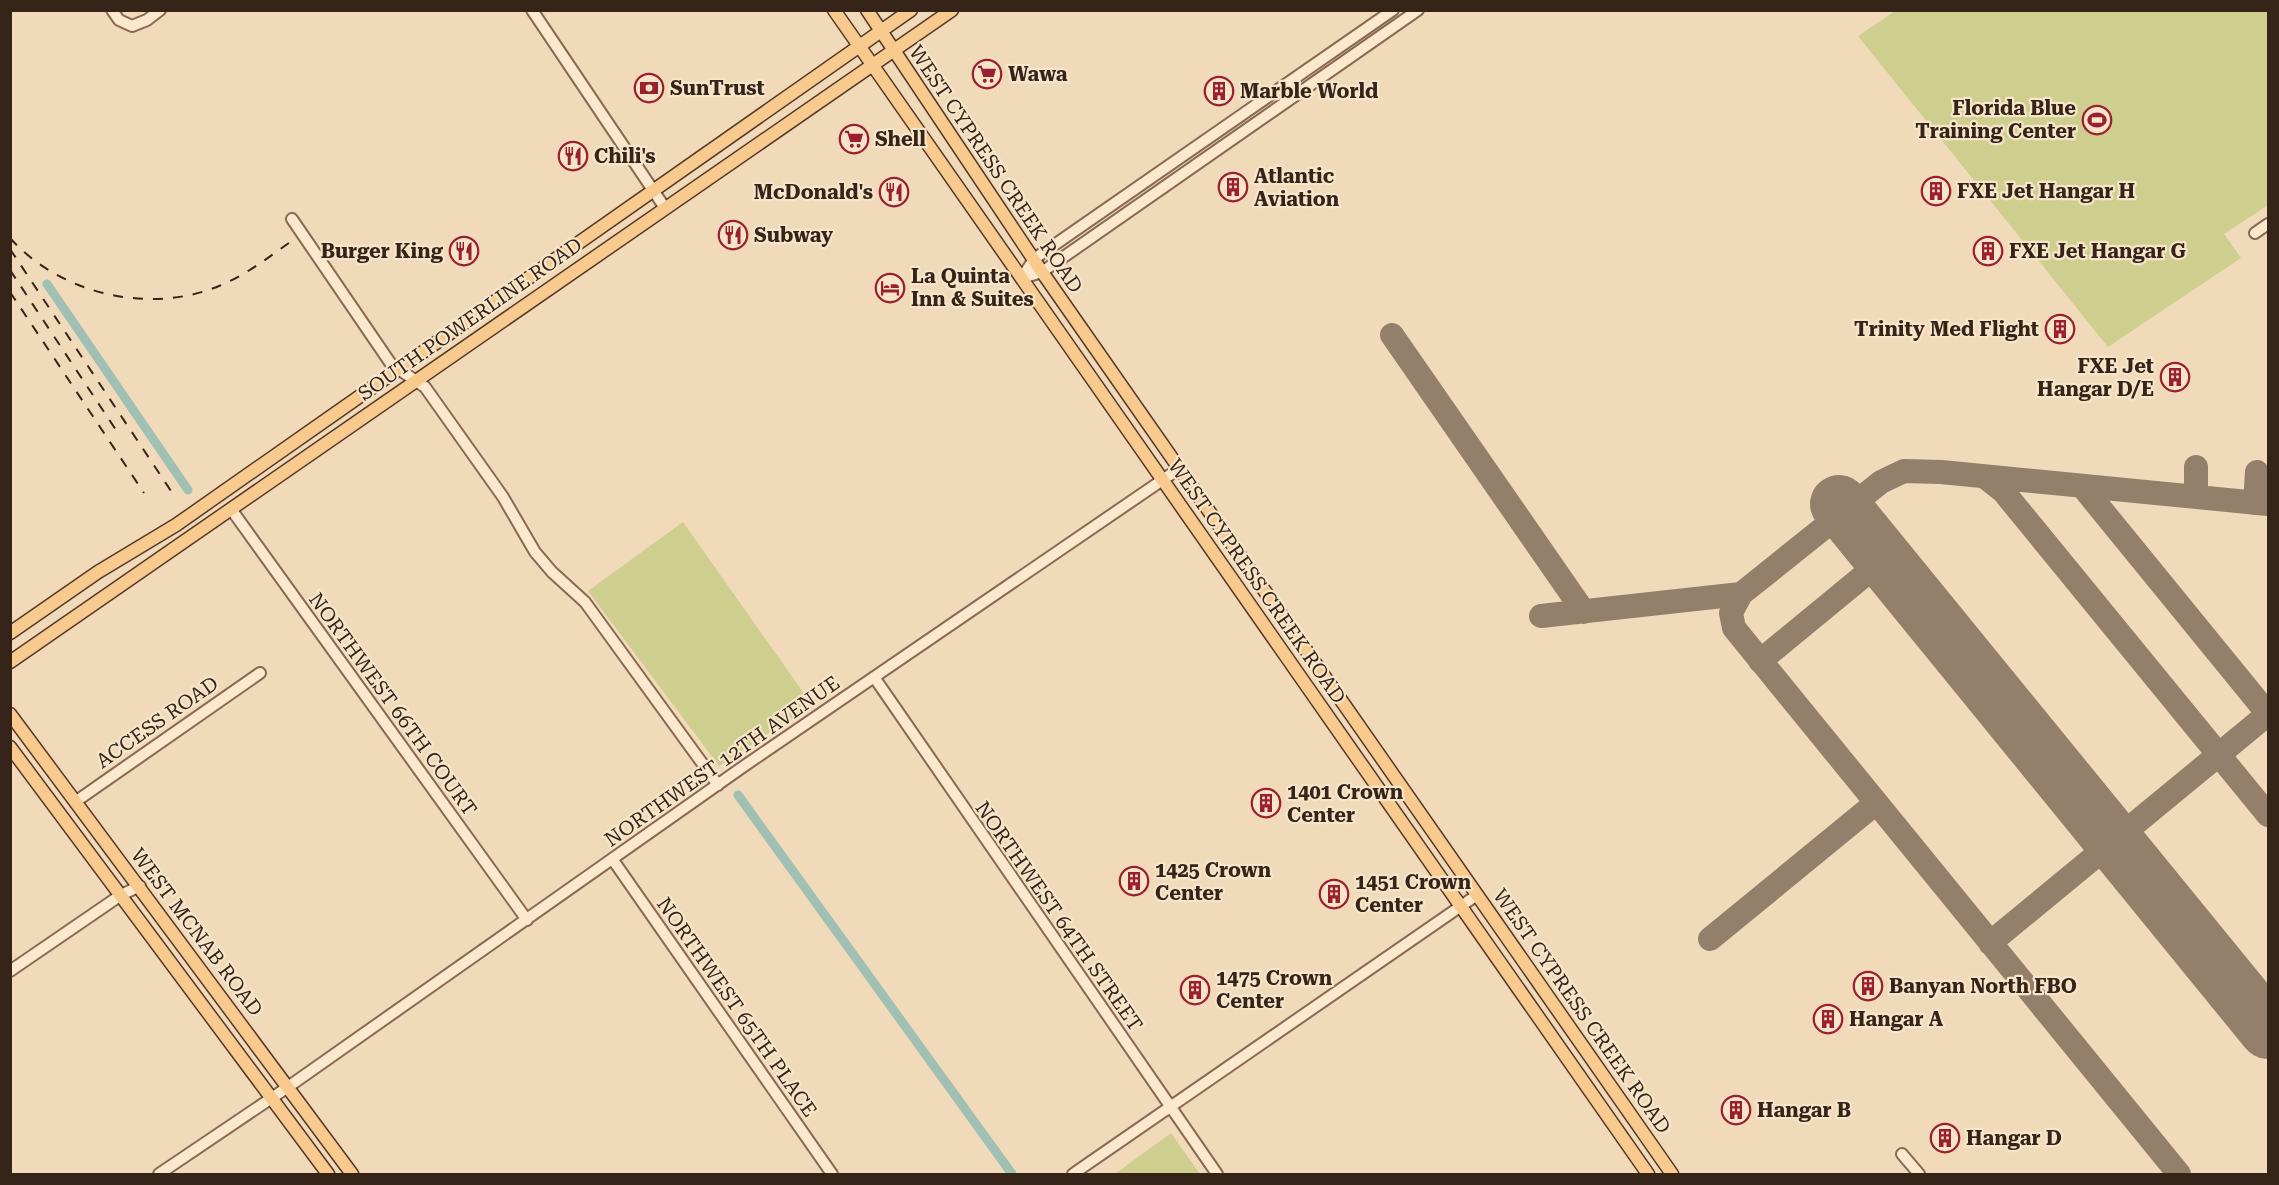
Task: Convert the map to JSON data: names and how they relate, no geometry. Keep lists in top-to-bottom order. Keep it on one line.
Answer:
{"streets":{"main road":["WEST CYPRESS CREEK ROAD","SOUTH POWERLINE ROAD","WEST MCNAB ROAD"],"street":["NORTHWEST 66TH COURT","ACCESS ROAD","NORTHWEST 12TH AVENUE","NORTHWEST 64TH STREET","NORTHWEST 65TH PLACE"]},"crossings":[["WEST CYPRESS CREEK ROAD","SOUTH POWERLINE ROAD"],["WEST CYPRESS CREEK ROAD","NORTHWEST 12TH AVENUE"],["SOUTH POWERLINE ROAD","NORTHWEST 66TH COURT"],["NORTHWEST 66TH COURT","NORTHWEST 12TH AVENUE"],["ACCESS ROAD","WEST MCNAB ROAD"],["NORTHWEST 12TH AVENUE","NORTHWEST 64TH STREET"],["NORTHWEST 12TH AVENUE","WEST MCNAB ROAD"],["NORTHWEST 12TH AVENUE","NORTHWEST 65TH PLACE"]],"places":{"supermarket":["Wawa","Shell"],"bank":["SunTrust"],"building":["Marble World","Atlantic Aviation","FXE Jet Hangar H","FXE Jet Hangar G","Trinity Med Flight","FXE Jet Hangar D/E","1401 Crown Center","1425 Crown Center","1451 Crown Center","Banyan North FBO","1475 Crown Center","Hangar A","Hangar B","Hangar D"],"sports":["Florida Blue Training Center"],"restaurant":["Chili's","McDonald's","Subway","Burger King"],"hotel":["La Quinta Inn & Suites"]}}
